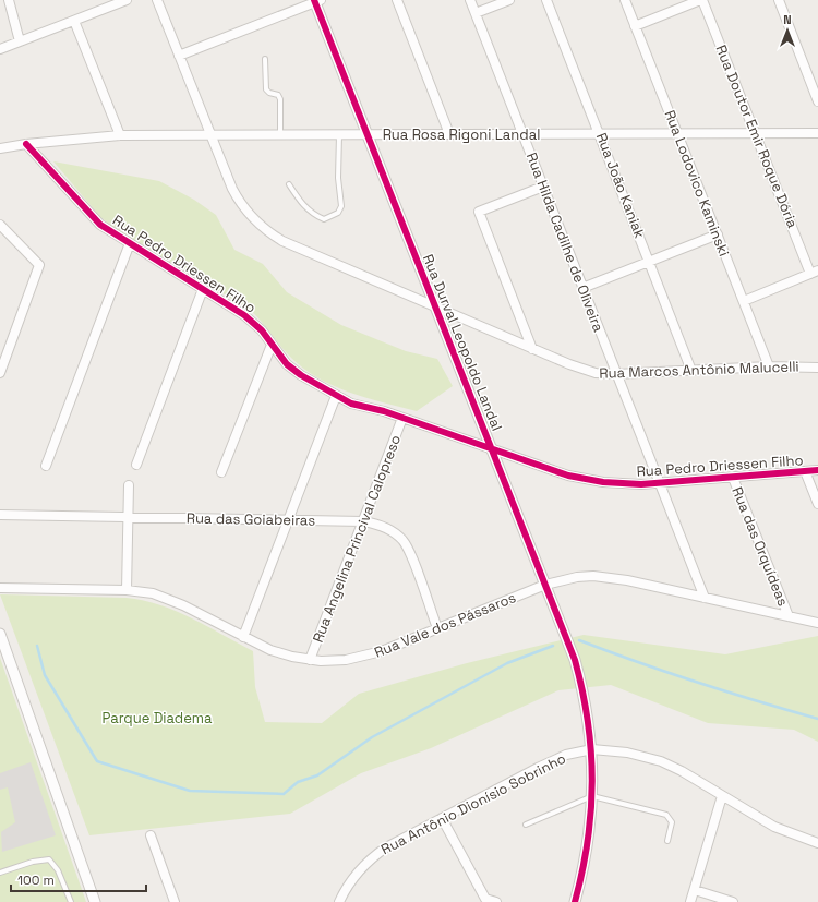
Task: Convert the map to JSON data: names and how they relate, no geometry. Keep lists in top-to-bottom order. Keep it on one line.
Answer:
{"streets":{"street":["Rua Rosa Rigoni Landal","Rua Doutor Emir Roque Dória","Rua Lodovico Kaminski","Rua João Kaniak","Rua Hilda Cadilhe de Oliveira","Rua Pedro Driessen Filho","Rua Durval Leopoldo Landal","Rua Marcos Antônio Malucelli","Rua das Goiabeiras","Rua Angelina Princival Calopreso","Rua das Orquídeas","Rua Vale dos Pássaros","Rua Antônio Dionísio Sobrinho"]},"crossings":[["Rua Rosa Rigoni Landal","Rua Doutor Emir Roque Dória"],["Rua Rosa Rigoni Landal","Rua Lodovico Kaminski"],["Rua Rosa Rigoni Landal","Rua João Kaniak"],["Rua Rosa Rigoni Landal","Rua Hilda Cadilhe de Oliveira"],["Rua Rosa Rigoni Landal","Rua Pedro Driessen Filho"],["Rua Rosa Rigoni Landal","Rua Durval Leopoldo Landal"],["Rua Rosa Rigoni Landal","Rua Marcos Antônio Malucelli"],["Rua Lodovico Kaminski","Rua Marcos Antônio Malucelli"],["Rua João Kaniak","Rua Marcos Antônio Malucelli"],["Rua Hilda Cadilhe de Oliveira","Rua Pedro Driessen Filho"],["Rua Hilda Cadilhe de Oliveira","Rua Marcos Antônio Malucelli"],["Rua Hilda Cadilhe de Oliveira","Rua Vale dos Pássaros"],["Rua Pedro Driessen Filho","Rua Durval Leopoldo Landal"],["Rua Pedro Driessen Filho","Rua Angelina Princival Calopreso"],["Rua Pedro Driessen Filho","Rua das Orquídeas"],["Rua Durval Leopoldo Landal","Rua Marcos Antônio Malucelli"],["Rua Durval Leopoldo Landal","Rua Vale dos Pássaros"],["Rua Durval Leopoldo Landal","Rua Antônio Dionísio Sobrinho"],["Rua das Goiabeiras","Rua Angelina Princival Calopreso"],["Rua das Goiabeiras","Rua Vale dos Pássaros"],["Rua Angelina Princival Calopreso","Rua Vale dos Pássaros"],["Rua das Orquídeas","Rua Vale dos Pássaros"]],"parks":["Parque Diadema"],"scale_bar":"100 m","north":"top"}
